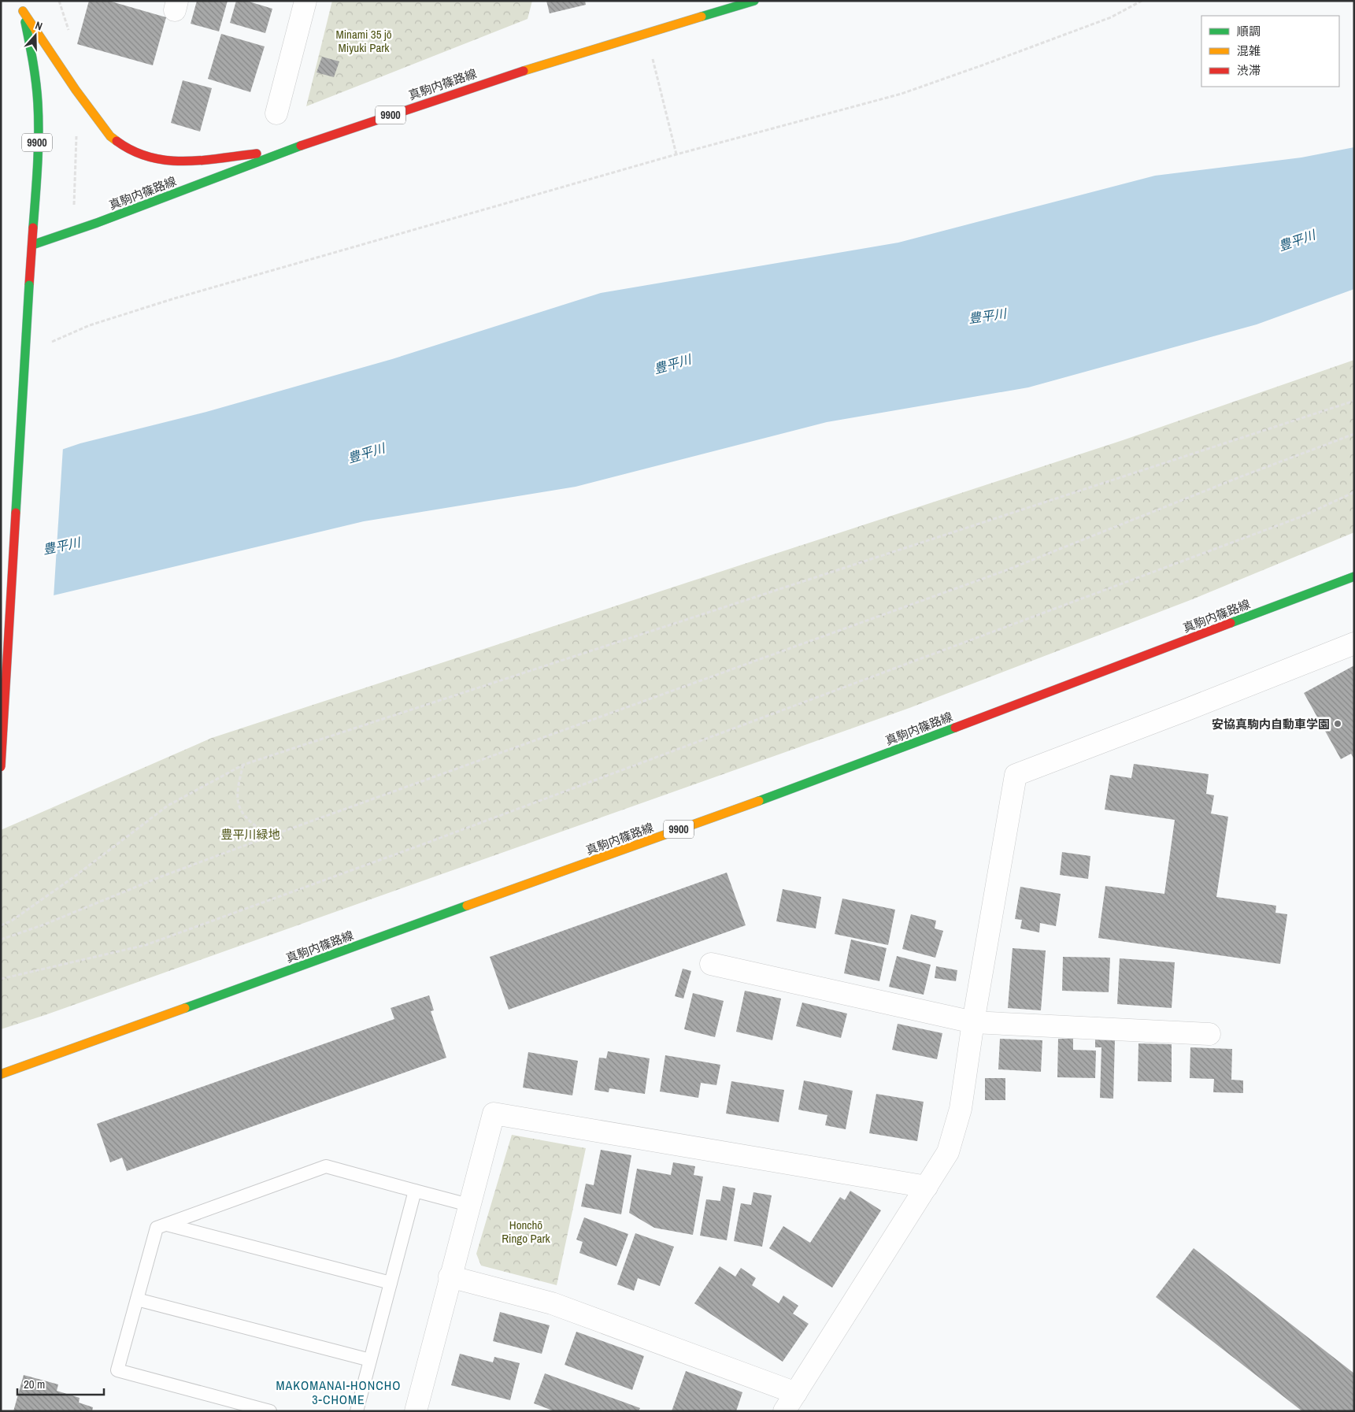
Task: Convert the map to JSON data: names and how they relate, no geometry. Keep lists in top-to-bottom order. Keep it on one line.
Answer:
{"streets":{"main road":["真駒内篠路線","9900"]},"crossings":[["真駒内篠路線","9900"]],"districts":["MAKOMANAI-HONCHO 3-CHOME"],"water":["豊平川"],"parks":["Minami 35 jō Miyuki Park","豊平川緑地","Honchō Ringo Park"],"places":["安協真駒内自動車学園"],"legend":["順調","混雑","渋滞"],"scale_bar":"20 m","north":"top"}
